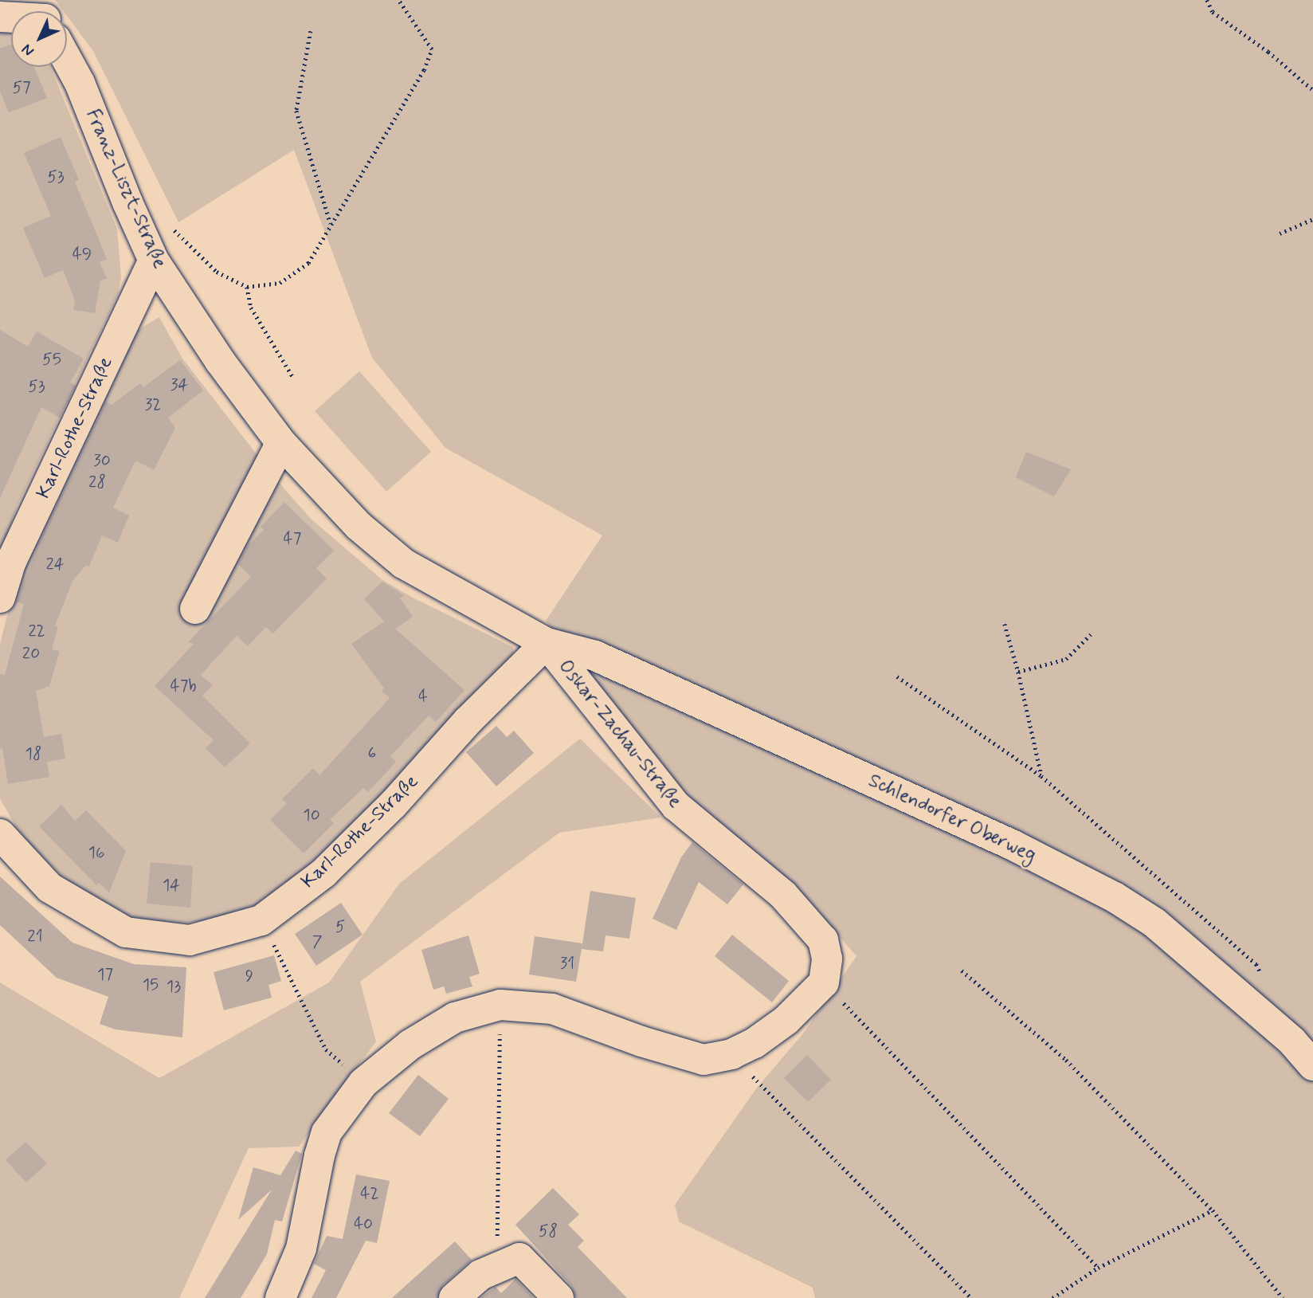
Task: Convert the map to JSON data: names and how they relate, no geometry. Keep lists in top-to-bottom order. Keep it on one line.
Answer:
{"streets":{"street":["Franz-Liszt-Straße","Karl-Rothe-Straße","Oskar-Zachau-Straße","Schlendorfer Oberweg"]},"crossings":[["Franz-Liszt-Straße","Karl-Rothe-Straße"],["Franz-Liszt-Straße","Oskar-Zachau-Straße"],["Franz-Liszt-Straße","Schlendorfer Oberweg"],["Karl-Rothe-Straße","Oskar-Zachau-Straße"],["Karl-Rothe-Straße","Schlendorfer Oberweg"],["Oskar-Zachau-Straße","Schlendorfer Oberweg"]],"house_numbers":["57","53","49","55","34","53","32","30","28","47","24","22","20","47b","4","6","18","10","16","14","5","21","7","31","17","9","15","13","42","40","58"],"north":"bottom left"}
